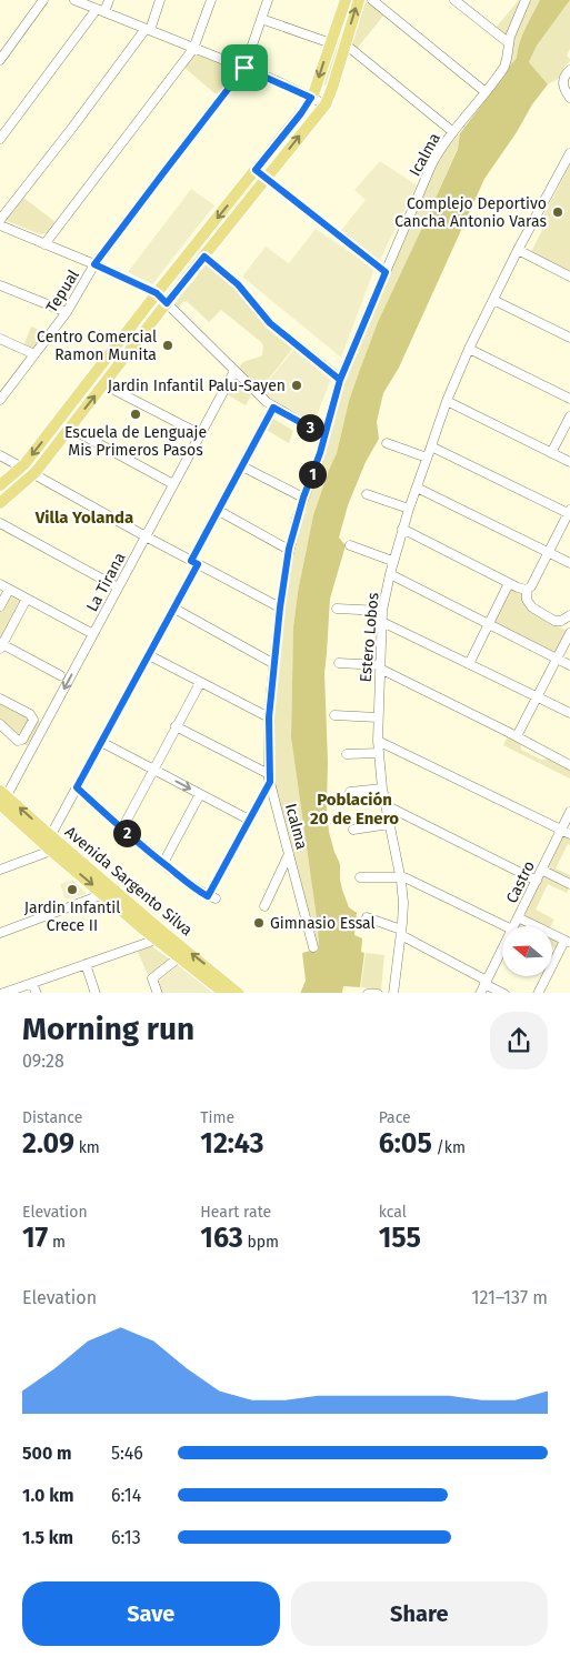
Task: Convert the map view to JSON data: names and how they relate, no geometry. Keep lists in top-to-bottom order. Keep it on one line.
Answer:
{"streets":{"main road":["Avenida Sargento Silva"],"street":["Icalma","Tepual","La Tirana","Estero Lobos","Castro"]},"crossings":[["La Tirana","Avenida Sargento Silva"]],"districts":["Villa Yolanda","Población 20 de Enero"],"places":["Complejo Deportivo Cancha Antonio Varas","Centro Comercial Ramon Munita","Jardin Infantil Palu-Sayen","Escuela de Lenguaje Mis Primeros Pasos","Jardin Infantil Crece II","Gimnasio Essal"],"north":"left","page":{"pins":["3","1","2"],"heading":["Morning run","09:28"],"stats":[["Distance","2.09 km"],["Time","12:43"],["Pace","6:05 /km"],["Elevation","17 m"],["Heart rate","163 bpm"],["kcal","155"]],"chart":["Elevation","121–137 m"],"list":[{"name":"500 m","note":"5:46"},{"name":"1.0 km","note":"6:14"},{"name":"1.5 km","note":"6:13"}],"buttons":["Save","Share"]}}
